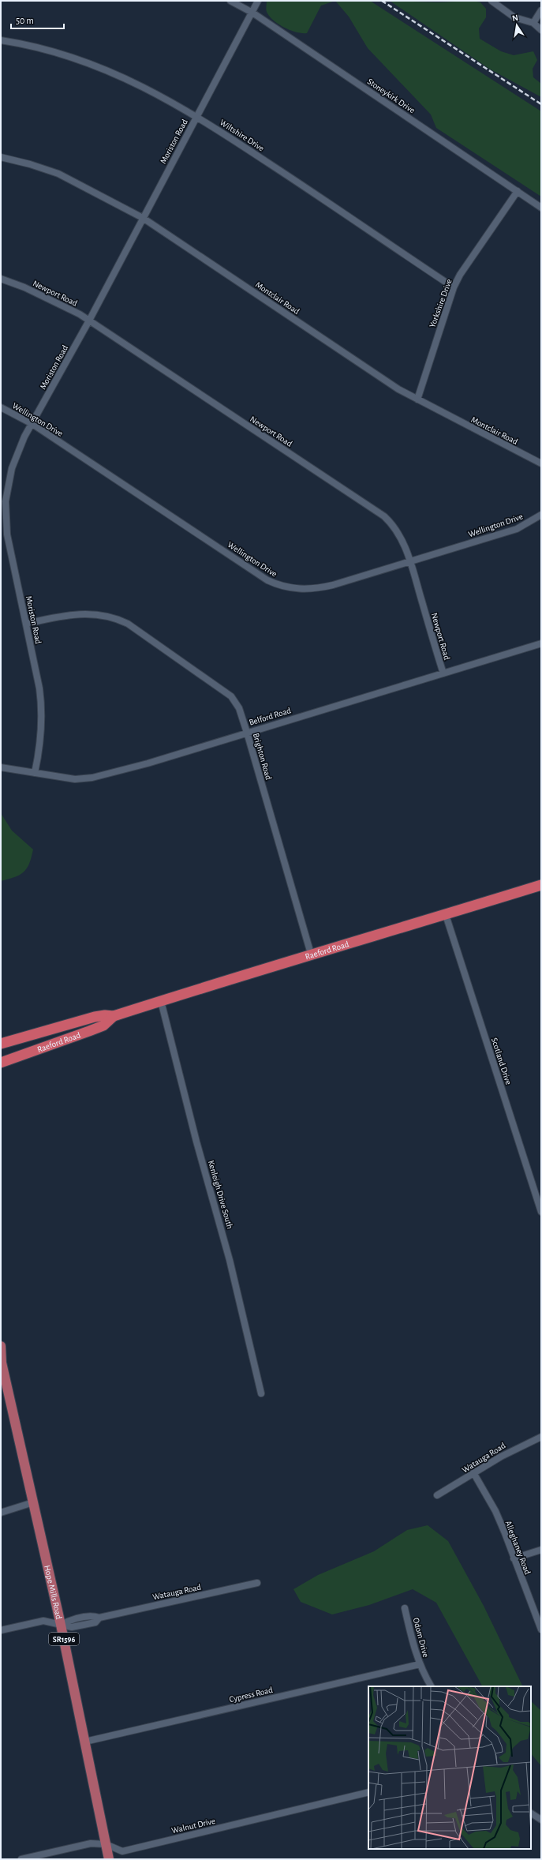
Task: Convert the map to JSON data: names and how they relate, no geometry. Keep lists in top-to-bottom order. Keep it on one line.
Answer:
{"streets":{"highway":["Raeford Road"],"main road":["Hope Mills Road","SR1596"],"street":["Stoneykirk Drive","Wiltshire Drive","Moriston Road","Newport Road","Montclair Road","Yorkshire Drive","Wellington Drive","Belford Road","Brighton Road","Scotland Drive","Kenleigh Drive South","Watauga Road","Alleghaney Road","Odom Drive","Cypress Road","Walnut Drive"]},"crossings":[["Stoneykirk Drive","Moriston Road"],["Stoneykirk Drive","Yorkshire Drive"],["Wiltshire Drive","Moriston Road"],["Wiltshire Drive","Yorkshire Drive"],["Moriston Road","Newport Road"],["Moriston Road","Montclair Road"],["Moriston Road","Wellington Drive"],["Moriston Road","Belford Road"],["Moriston Road","Brighton Road"],["Newport Road","Wellington Drive"],["Newport Road","Belford Road"],["Montclair Road","Yorkshire Drive"],["Belford Road","Brighton Road"],["Brighton Road","Raeford Road"],["Raeford Road","Scotland Drive"],["Raeford Road","Kenleigh Drive South"],["Watauga Road","Alleghaney Road"],["Watauga Road","Hope Mills Road"],["Hope Mills Road","Cypress Road"],["Hope Mills Road","Walnut Drive"],["Odom Drive","Cypress Road"]],"scale_bar":"50 m","north":"top"}
